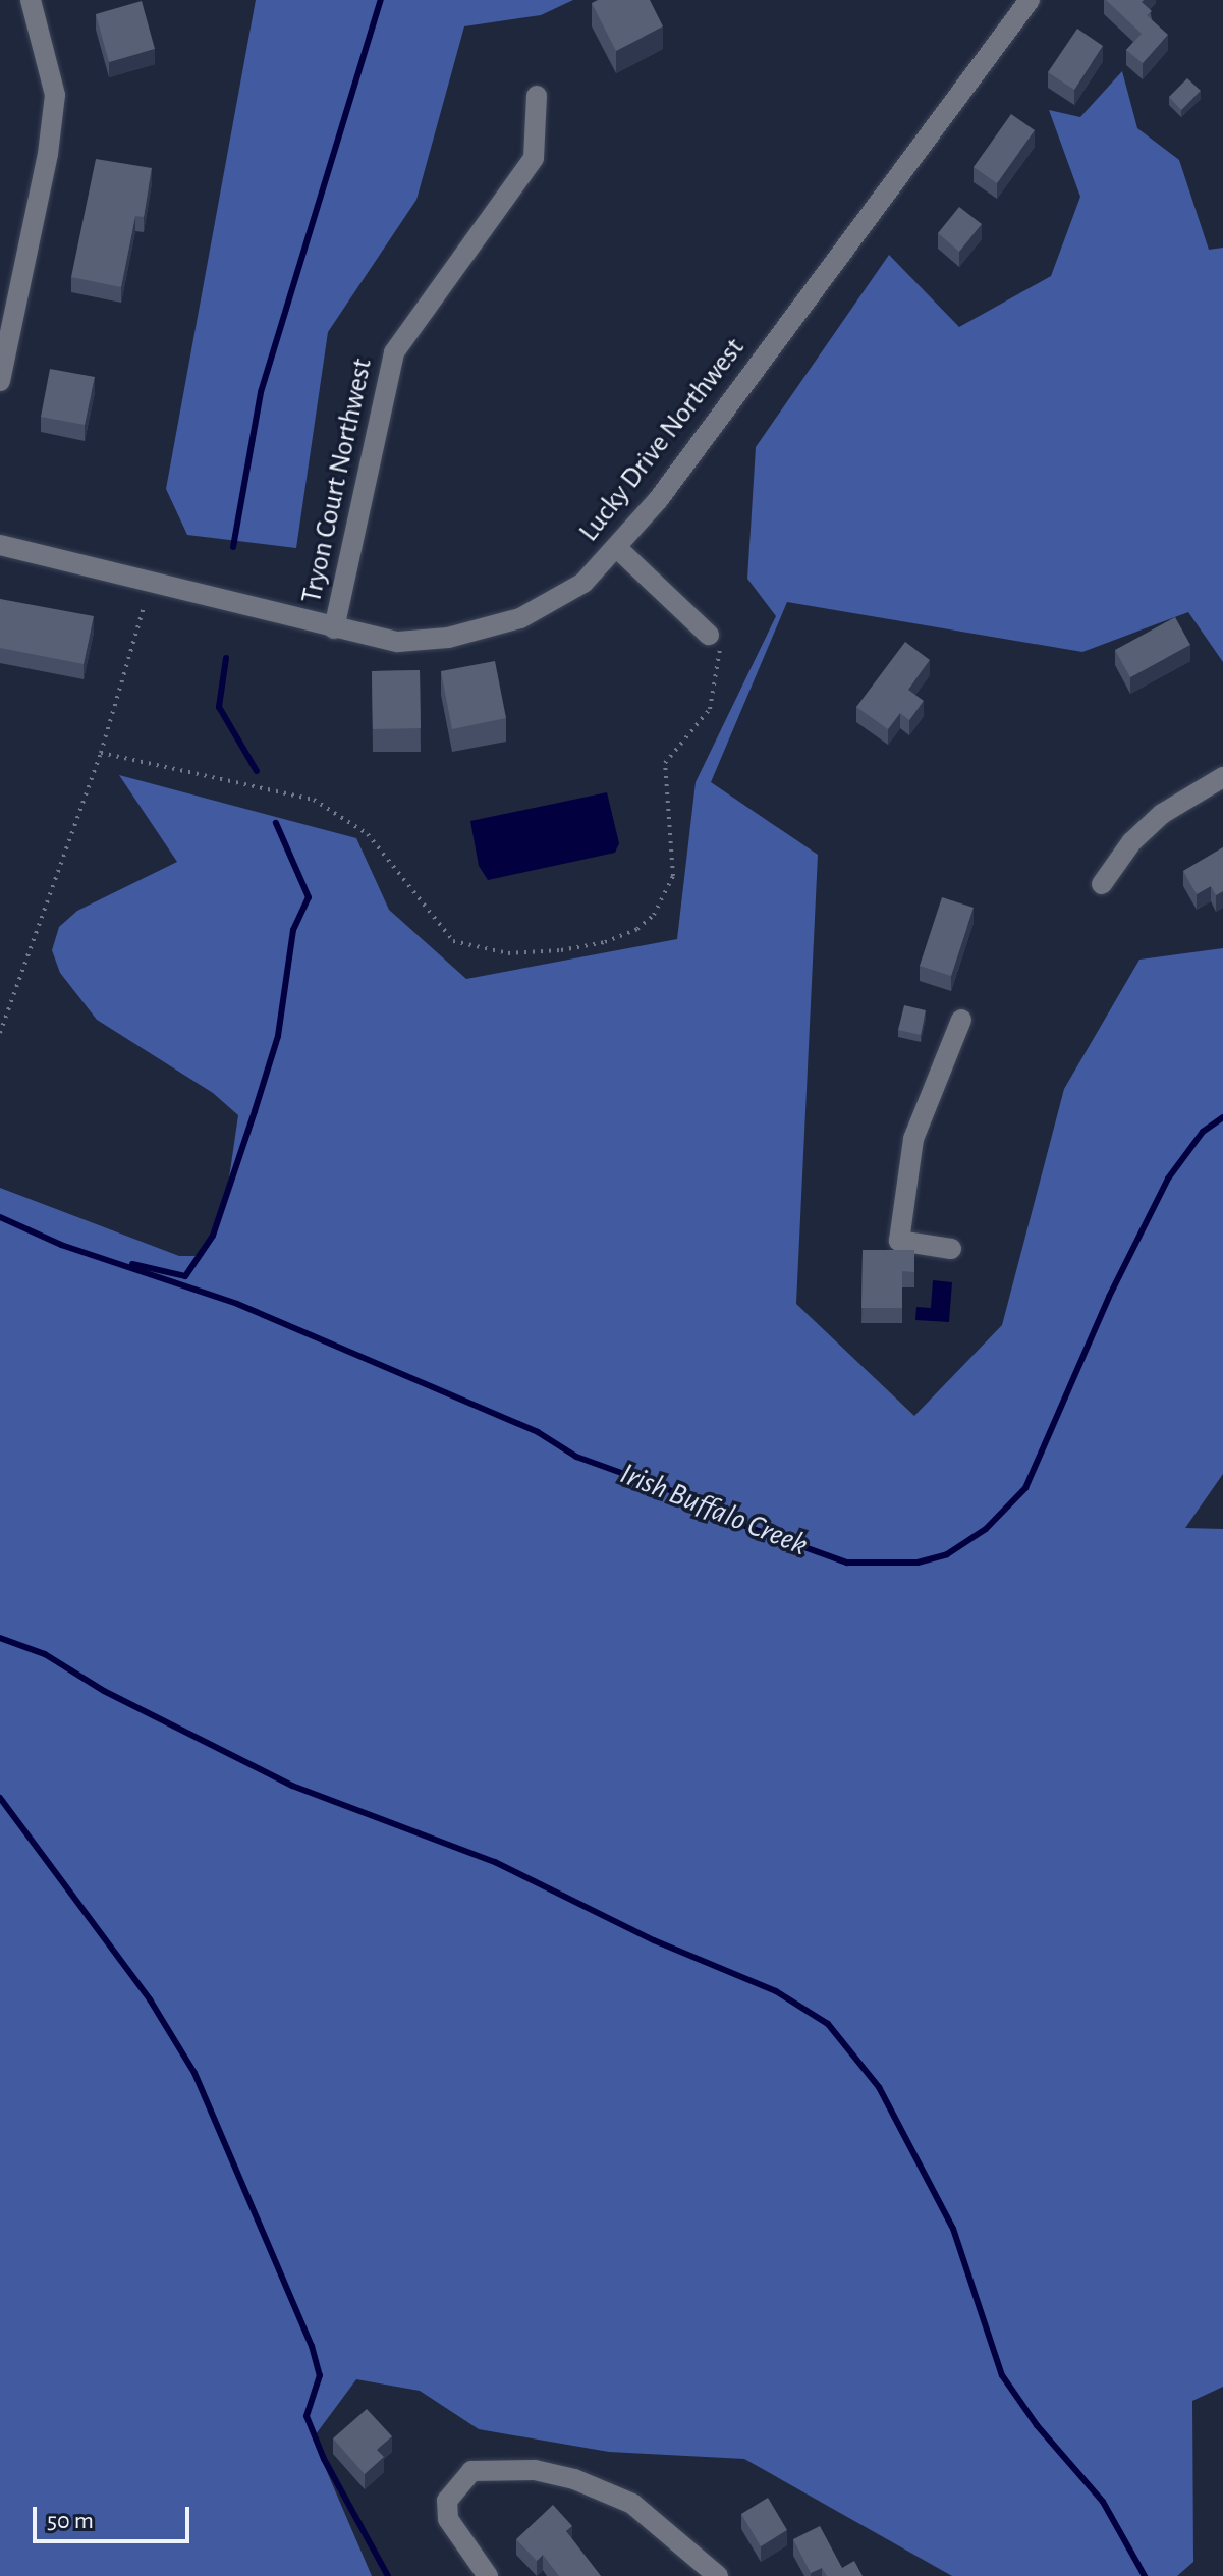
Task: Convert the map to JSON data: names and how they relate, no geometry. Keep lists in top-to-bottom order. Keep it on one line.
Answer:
{"streets":{"street":["Lucky Drive Northwest","Tryon Court Northwest"]},"crossings":[["Lucky Drive Northwest","Tryon Court Northwest"]],"water":["Irish Buffalo Creek"],"scale_bar":"50 m"}
